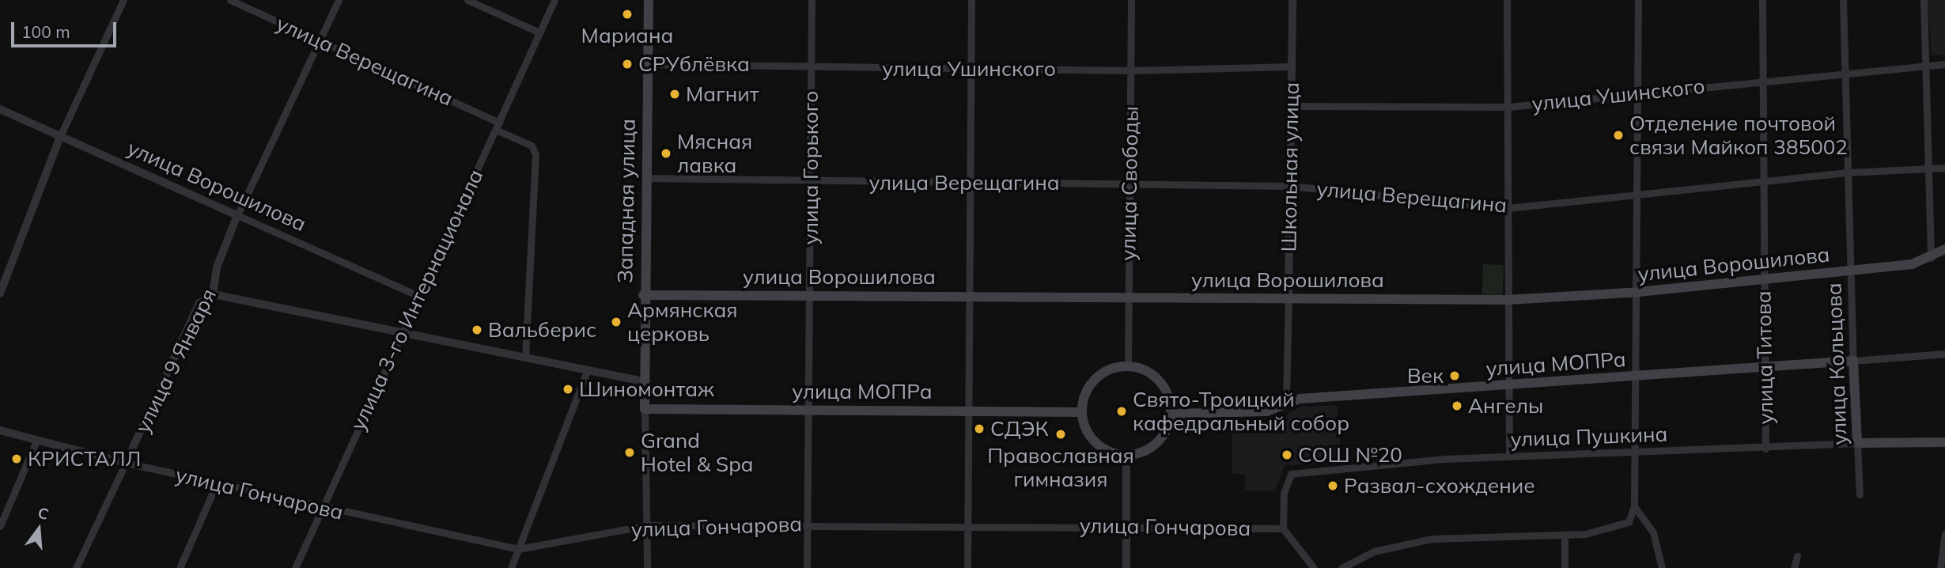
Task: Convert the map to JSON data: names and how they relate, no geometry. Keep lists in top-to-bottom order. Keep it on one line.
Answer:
{"streets":{"main road":["улица Ворошилова","Западная улица","улица МОПРа","улица Кольцова","улица Пушкина"],"street":["улица Верещагина","улица Ушинского","Школьная улица","улица Горького","улица Свободы","улица 3-го Интернационала","улица Титова","улица 9 Января","улица Гончарова"]},"crossings":[["улица Верещагина","Школьная улица"],["улица Верещагина","улица Горького"],["улица Верещагина","улица Свободы"],["улица Верещагина","Западная улица"],["улица Верещагина","улица 3-го Интернационала"],["улица Верещагина","улица Титова"],["улица Верещагина","улица 9 Января"],["улица Верещагина","улица Кольцова"],["улица Ушинского","Школьная улица"],["улица Ушинского","улица Горького"],["улица Ушинского","улица Свободы"],["улица Ушинского","Западная улица"],["улица Ушинского","улица Титова"],["улица Ушинского","улица Кольцова"],["Школьная улица","улица Ворошилова"],["Школьная улица","улица МОПРа"],["улица Горького","улица Ворошилова"],["улица Горького","улица МОПРа"],["улица Горького","улица Гончарова"],["улица Свободы","улица Ворошилова"],["улица Свободы","улица МОПРа"],["улица Ворошилова","Западная улица"],["улица Ворошилова","улица 3-го Интернационала"],["улица Ворошилова","улица Титова"],["улица Ворошилова","улица 9 Января"],["улица Ворошилова","улица Кольцова"],["Западная улица","улица МОПРа"],["Западная улица","улица Гончарова"],["улица 3-го Интернационала","улица Гончарова"],["улица Титова","улица МОПРа"],["улица Титова","улица Пушкина"],["улица 9 Января","улица Гончарова"],["улица МОПРа","улица Кольцова"],["улица Кольцова","улица Пушкина"],["улица Пушкина","улица Гончарова"]],"places":["Мариана","СРУблёвка","Магнит","Отделение почтовой связи Майкоп 385002","Мясная лавка","Армянская церковь","Вальберис","Век","Шиномонтаж","Ангелы","Свято-Троицкий кафедральный собор","СДЭК","Православная гимназия","Grand Hotel & Spa","СОШ №20","КРИСТАЛЛ","Развал-схождение"],"scale_bar":"100 m","north":"top"}
